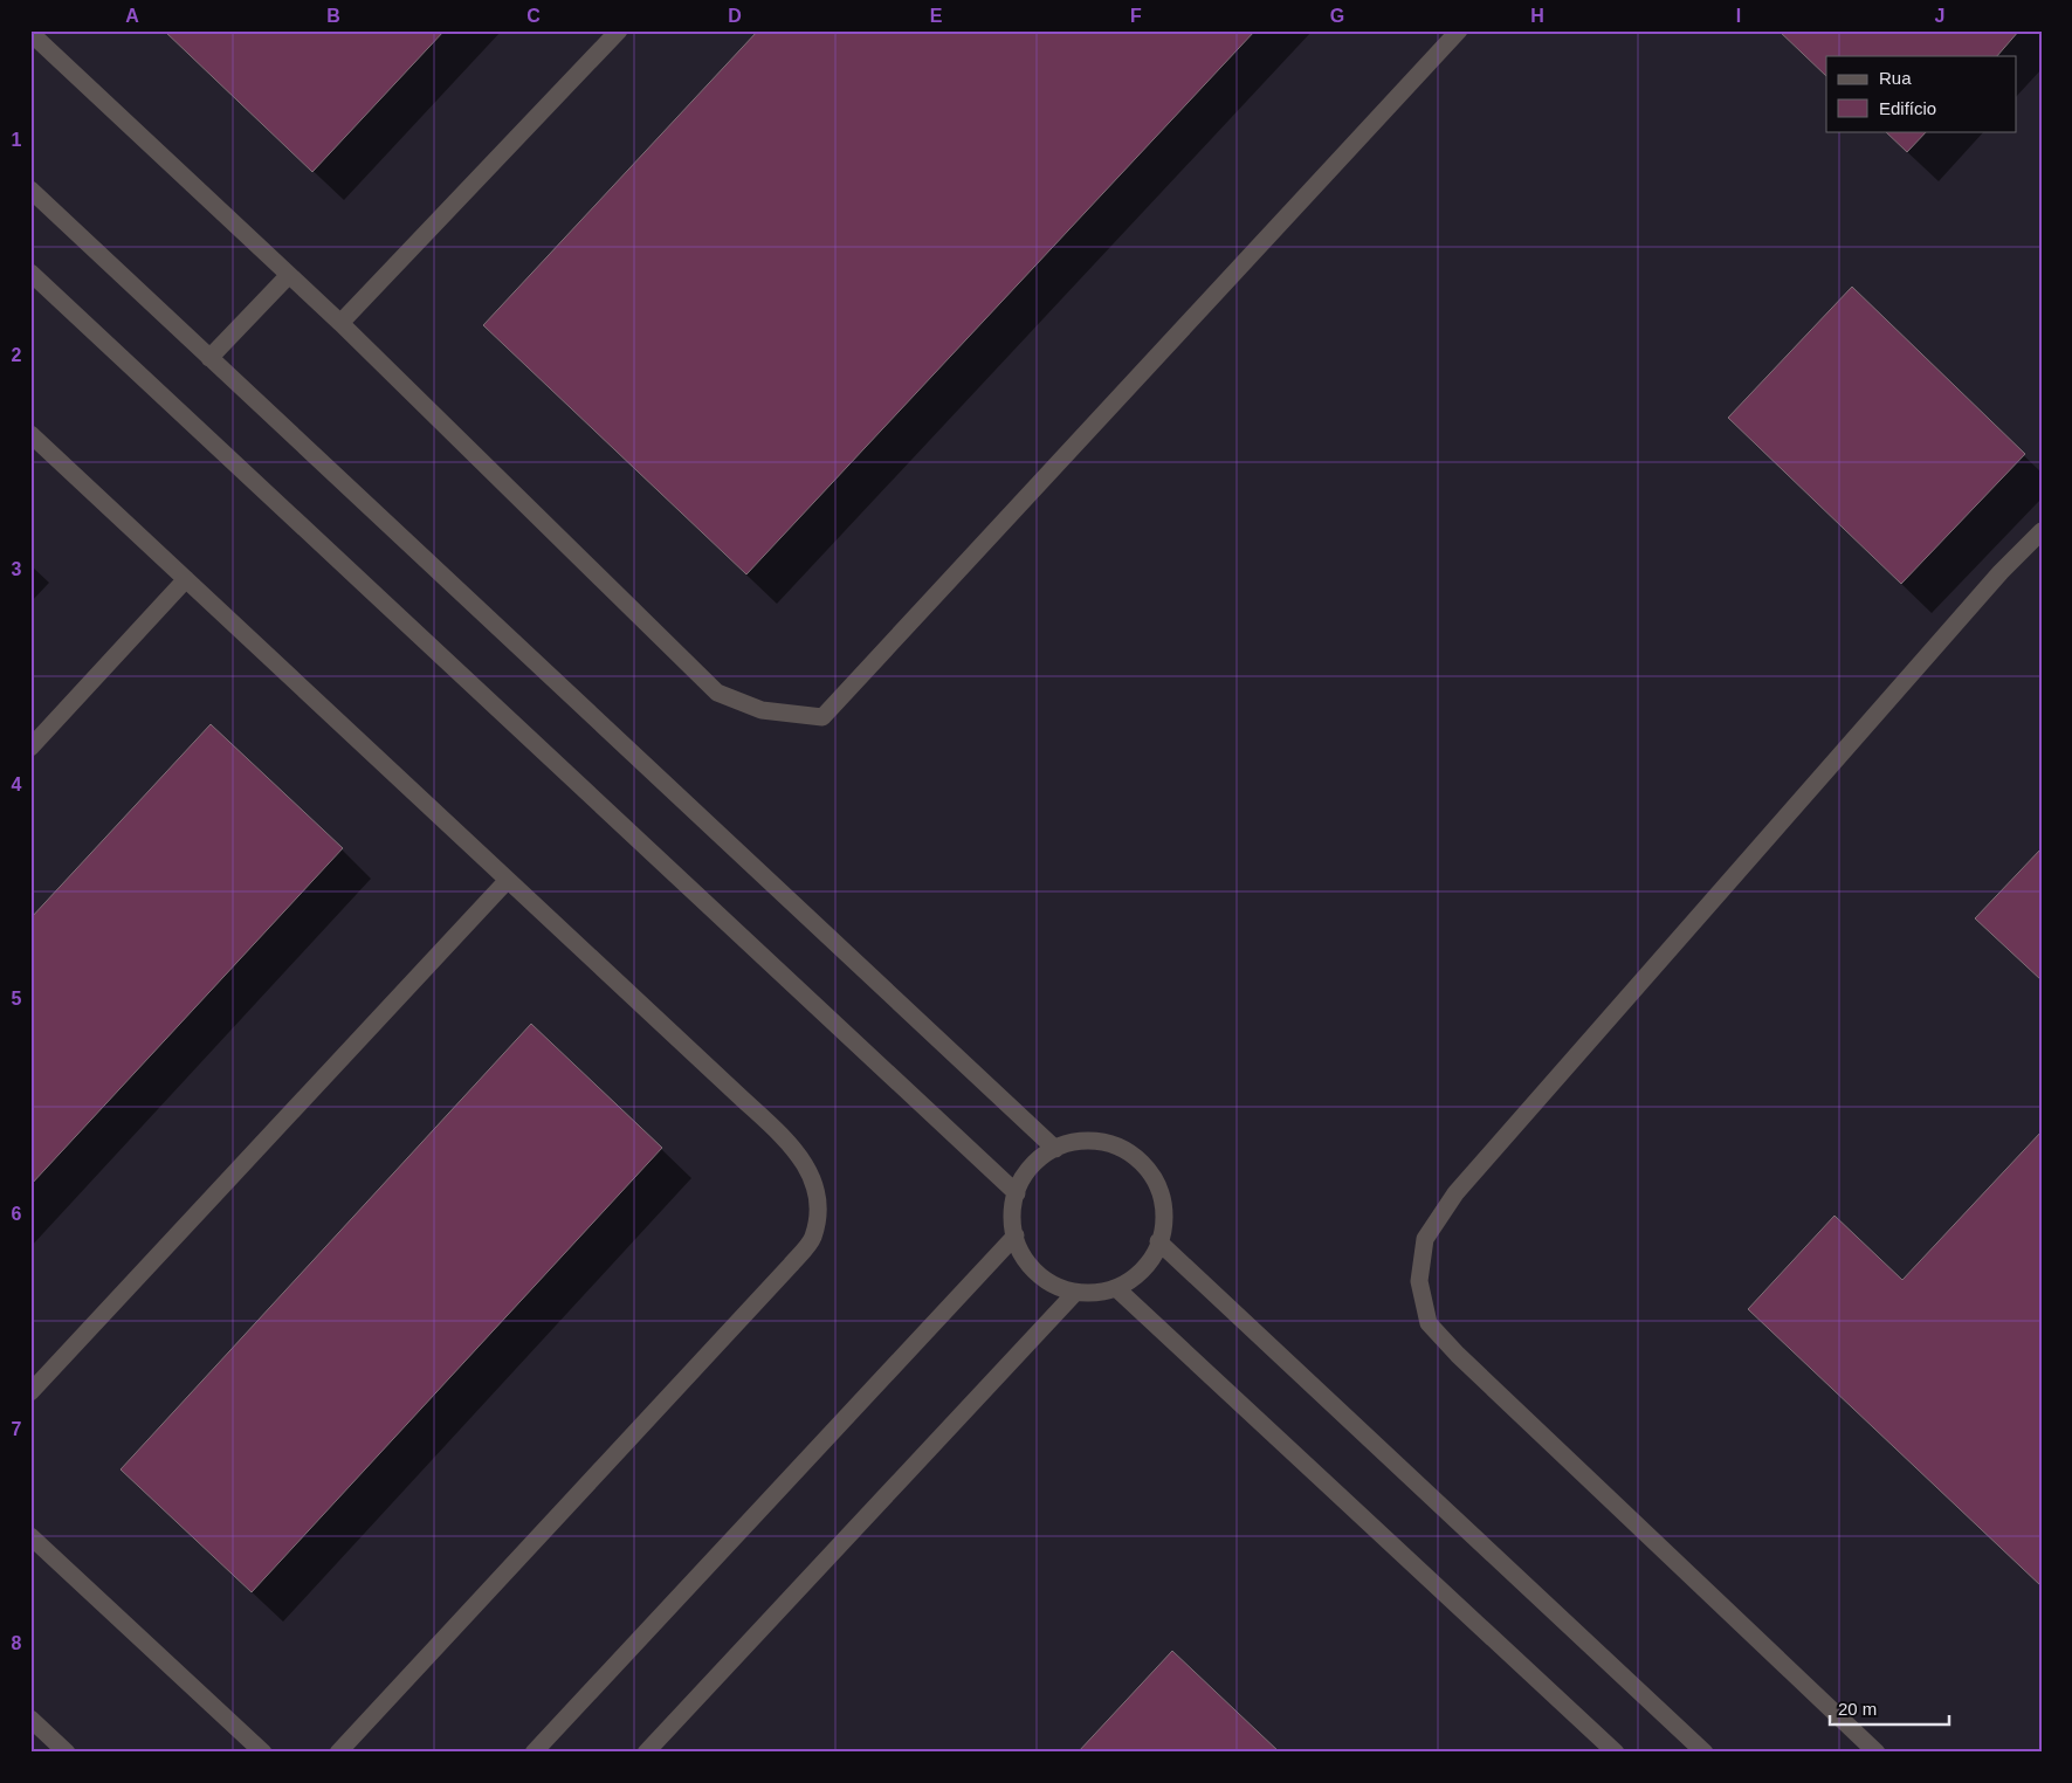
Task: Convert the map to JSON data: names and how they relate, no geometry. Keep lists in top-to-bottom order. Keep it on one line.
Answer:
{"legend":["Rua","Edifício"],"scale_bar":"20 m","grid":{"columns":["A","B","C","D","E","F","G","H","I","J"],"rows":["1","2","3","4","5","6","7","8"]}}
